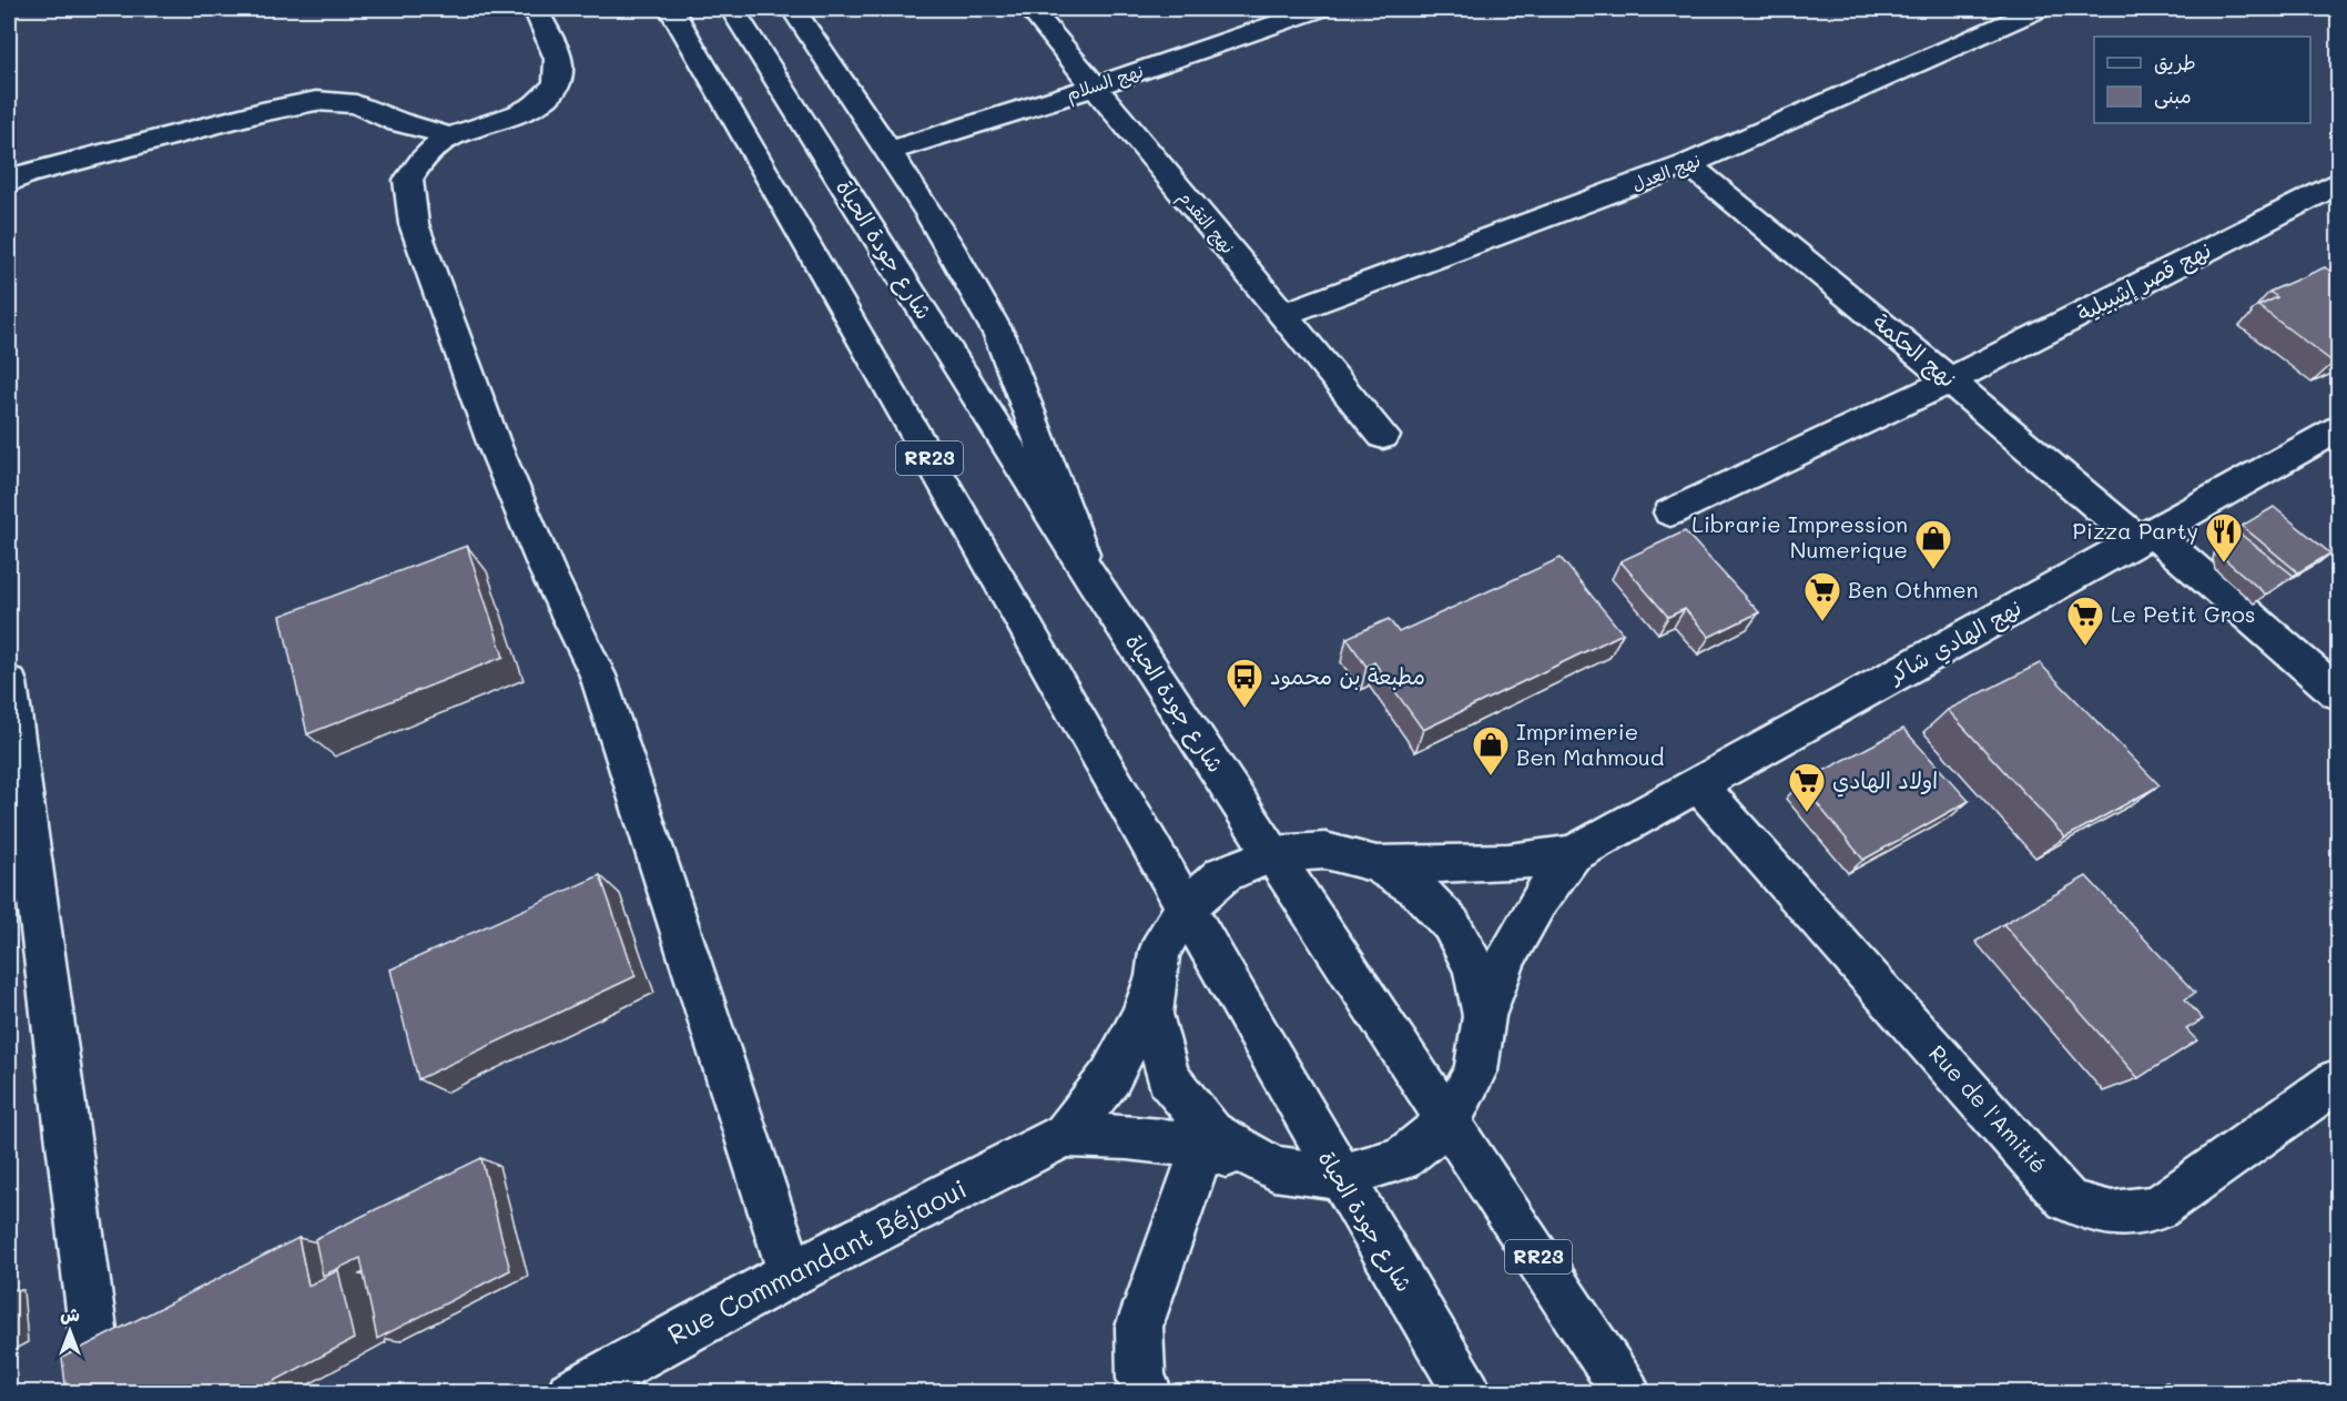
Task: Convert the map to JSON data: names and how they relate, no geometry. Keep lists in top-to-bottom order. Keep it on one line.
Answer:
{"streets":{"main road":["نهج السلام","نهج العدل","نهج التقدم","شارع جودة الحياة","نهج قصر إشبيلية","نهج الحكمة","RR23","نهج الهادي شاكر","Rue de l'Amitié","Rue Commandant Béjaoui"]},"crossings":[["نهج السلام","نهج التقدم"],["نهج العدل","نهج التقدم"],["نهج العدل","نهج الحكمة"],["نهج قصر إشبيلية","نهج الحكمة"],["نهج الحكمة","نهج الهادي شاكر"],["نهج الهادي شاكر","Rue de l'Amitié"]],"places":{"restaurant":["Pizza Party"],"shop":["Librarie Impression Numerique","Imprimerie Ben Mahmoud"],"supermarket":["Ben Othmen","Le Petit Gros","اولاد الهادي"],"bus stop":["مطبعة بن محمود"]},"legend":["طريق","مبنى"],"north":"top"}
